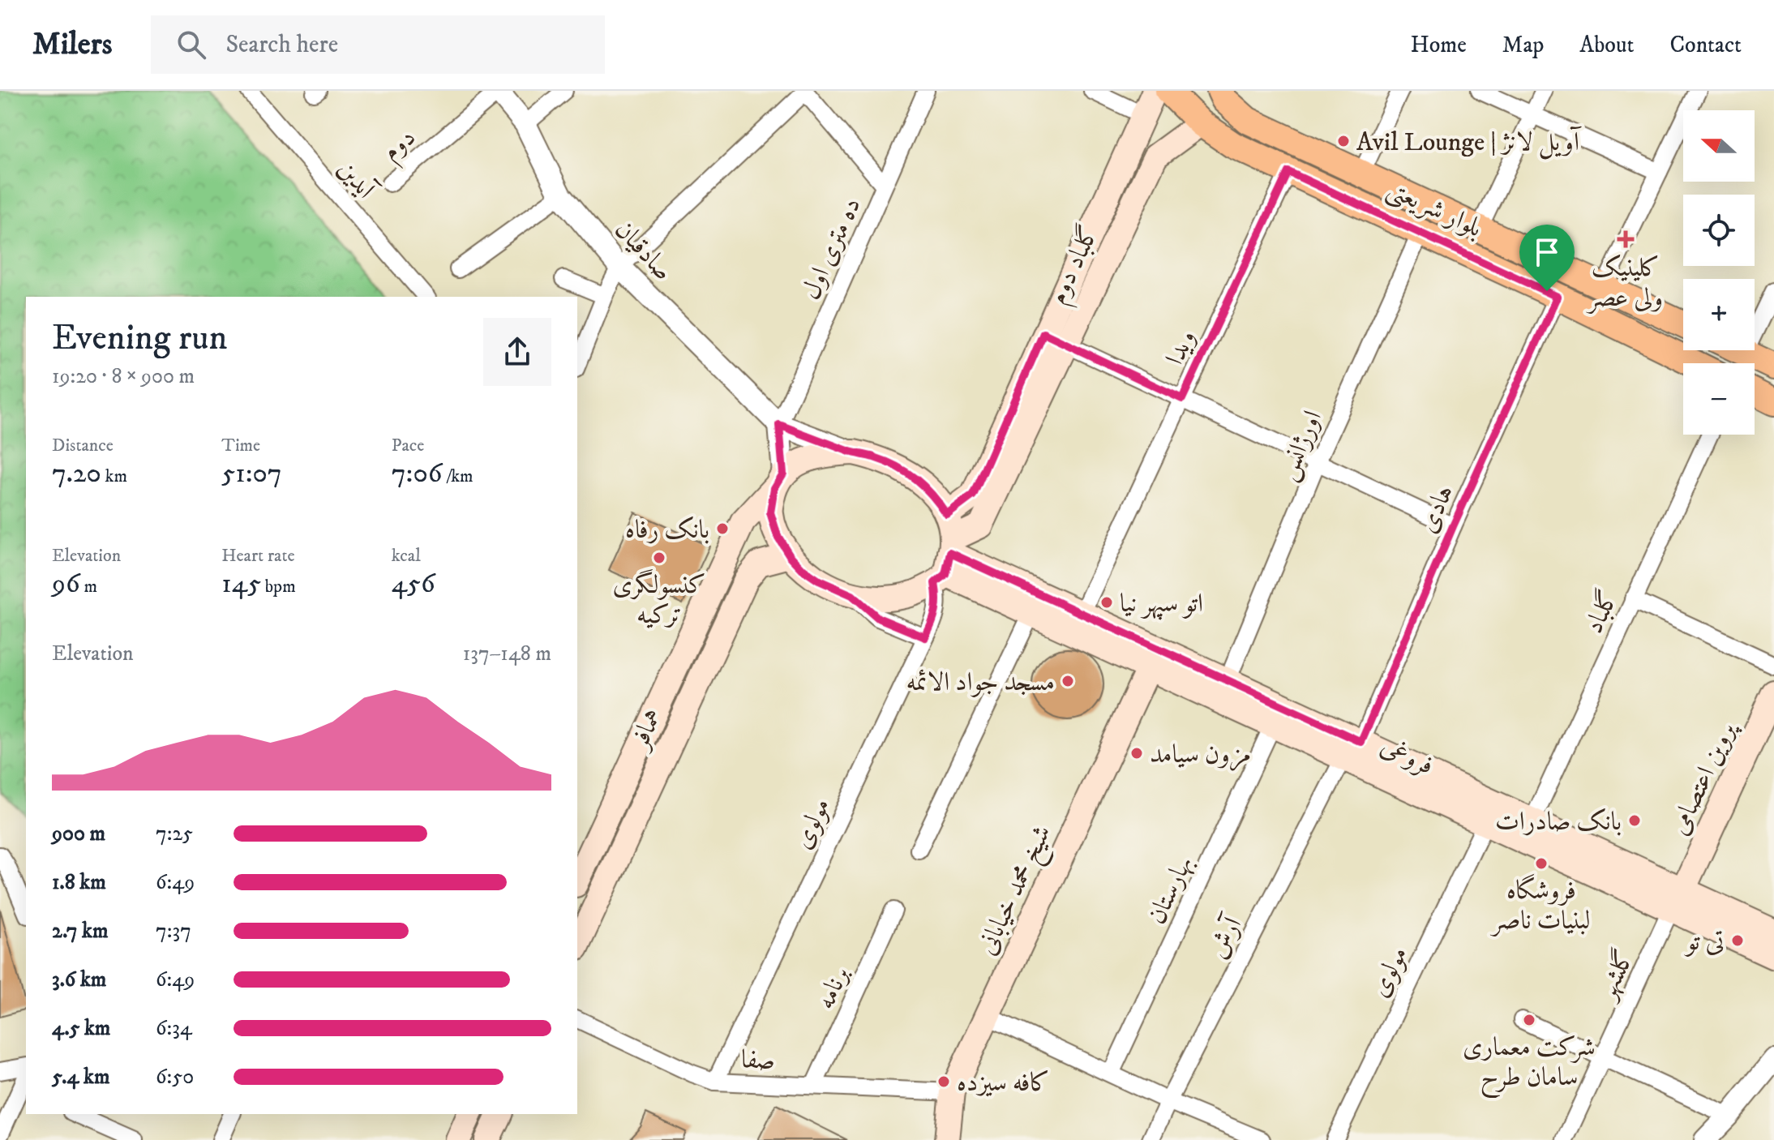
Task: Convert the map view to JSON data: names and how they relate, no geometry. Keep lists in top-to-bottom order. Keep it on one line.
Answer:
{"streets":{"main road":["بلوار شریعتى","گلباد دوم","همافر","فروغى","پروین اعتصامى","شیخ محمد خیابانی"],"street":["دوم","آیدین","ده متری اول","صادقیان","ویدا","اورژانس","هادی","گلباد","مولوی","بهارستان","آرش","گلشهر","برنامه","صفا"]},"crossings":[["دوم","صادقیان"],["بلوار شریعتى","گلباد دوم"],["بلوار شریعتى","ویدا"],["بلوار شریعتى","اورژانس"],["بلوار شریعتى","هادی"],["ده متری اول","صادقیان"],["گلباد دوم","همافر"],["گلباد دوم","فروغى"],["گلباد دوم","مولوی"],["ویدا","فروغى"],["اورژانس","فروغى"],["هادی","فروغى"],["هادی","آرش"],["گلباد","فروغى"],["همافر","فروغى"],["همافر","مولوی"],["فروغى","پروین اعتصامى"],["فروغى","مولوی"],["فروغى","شیخ محمد خیابانی"],["فروغى","بهارستان"],["فروغى","آرش"],["فروغى","گلشهر"],["پروین اعتصامى","گلشهر"],["مولوی","صفا"],["شیخ محمد خیابانی","صفا"],["برنامه","صفا"]],"places":{"other":["Avil Lounge | آویل لانژ","بانک رفاه","کنسولگری ترکیه","اتو سپهر نیا","مسجد جواد الائمه","مزون سیامد","بانک صادرات","فروشگاه لبنیات ناصر","تی تو","شرکت معماری سامان طرح","کافه سیزده"],"health":["کلینیک ولی عصر"]},"north":"left","page":{"header":"Milers","search":"Search here","nav":["Home","Map","About","Contact"],"map_buttons":["+","−"],"heading":["Evening run","19:20 · 8 × 900 m"],"stats":[["Distance","7.20 km"],["Time","51:07"],["Pace","7:06 /km"],["Elevation","96 m"],["Heart rate","145 bpm"],["kcal","456"]],"chart":["Elevation","137–148 m"],"list":[{"name":"900 m","note":"7:25"},{"name":"1.8 km","note":"6:49"},{"name":"2.7 km","note":"7:37"},{"name":"3.6 km","note":"6:49"},{"name":"4.5 km","note":"6:34"},{"name":"5.4 km","note":"6:50"}]}}
